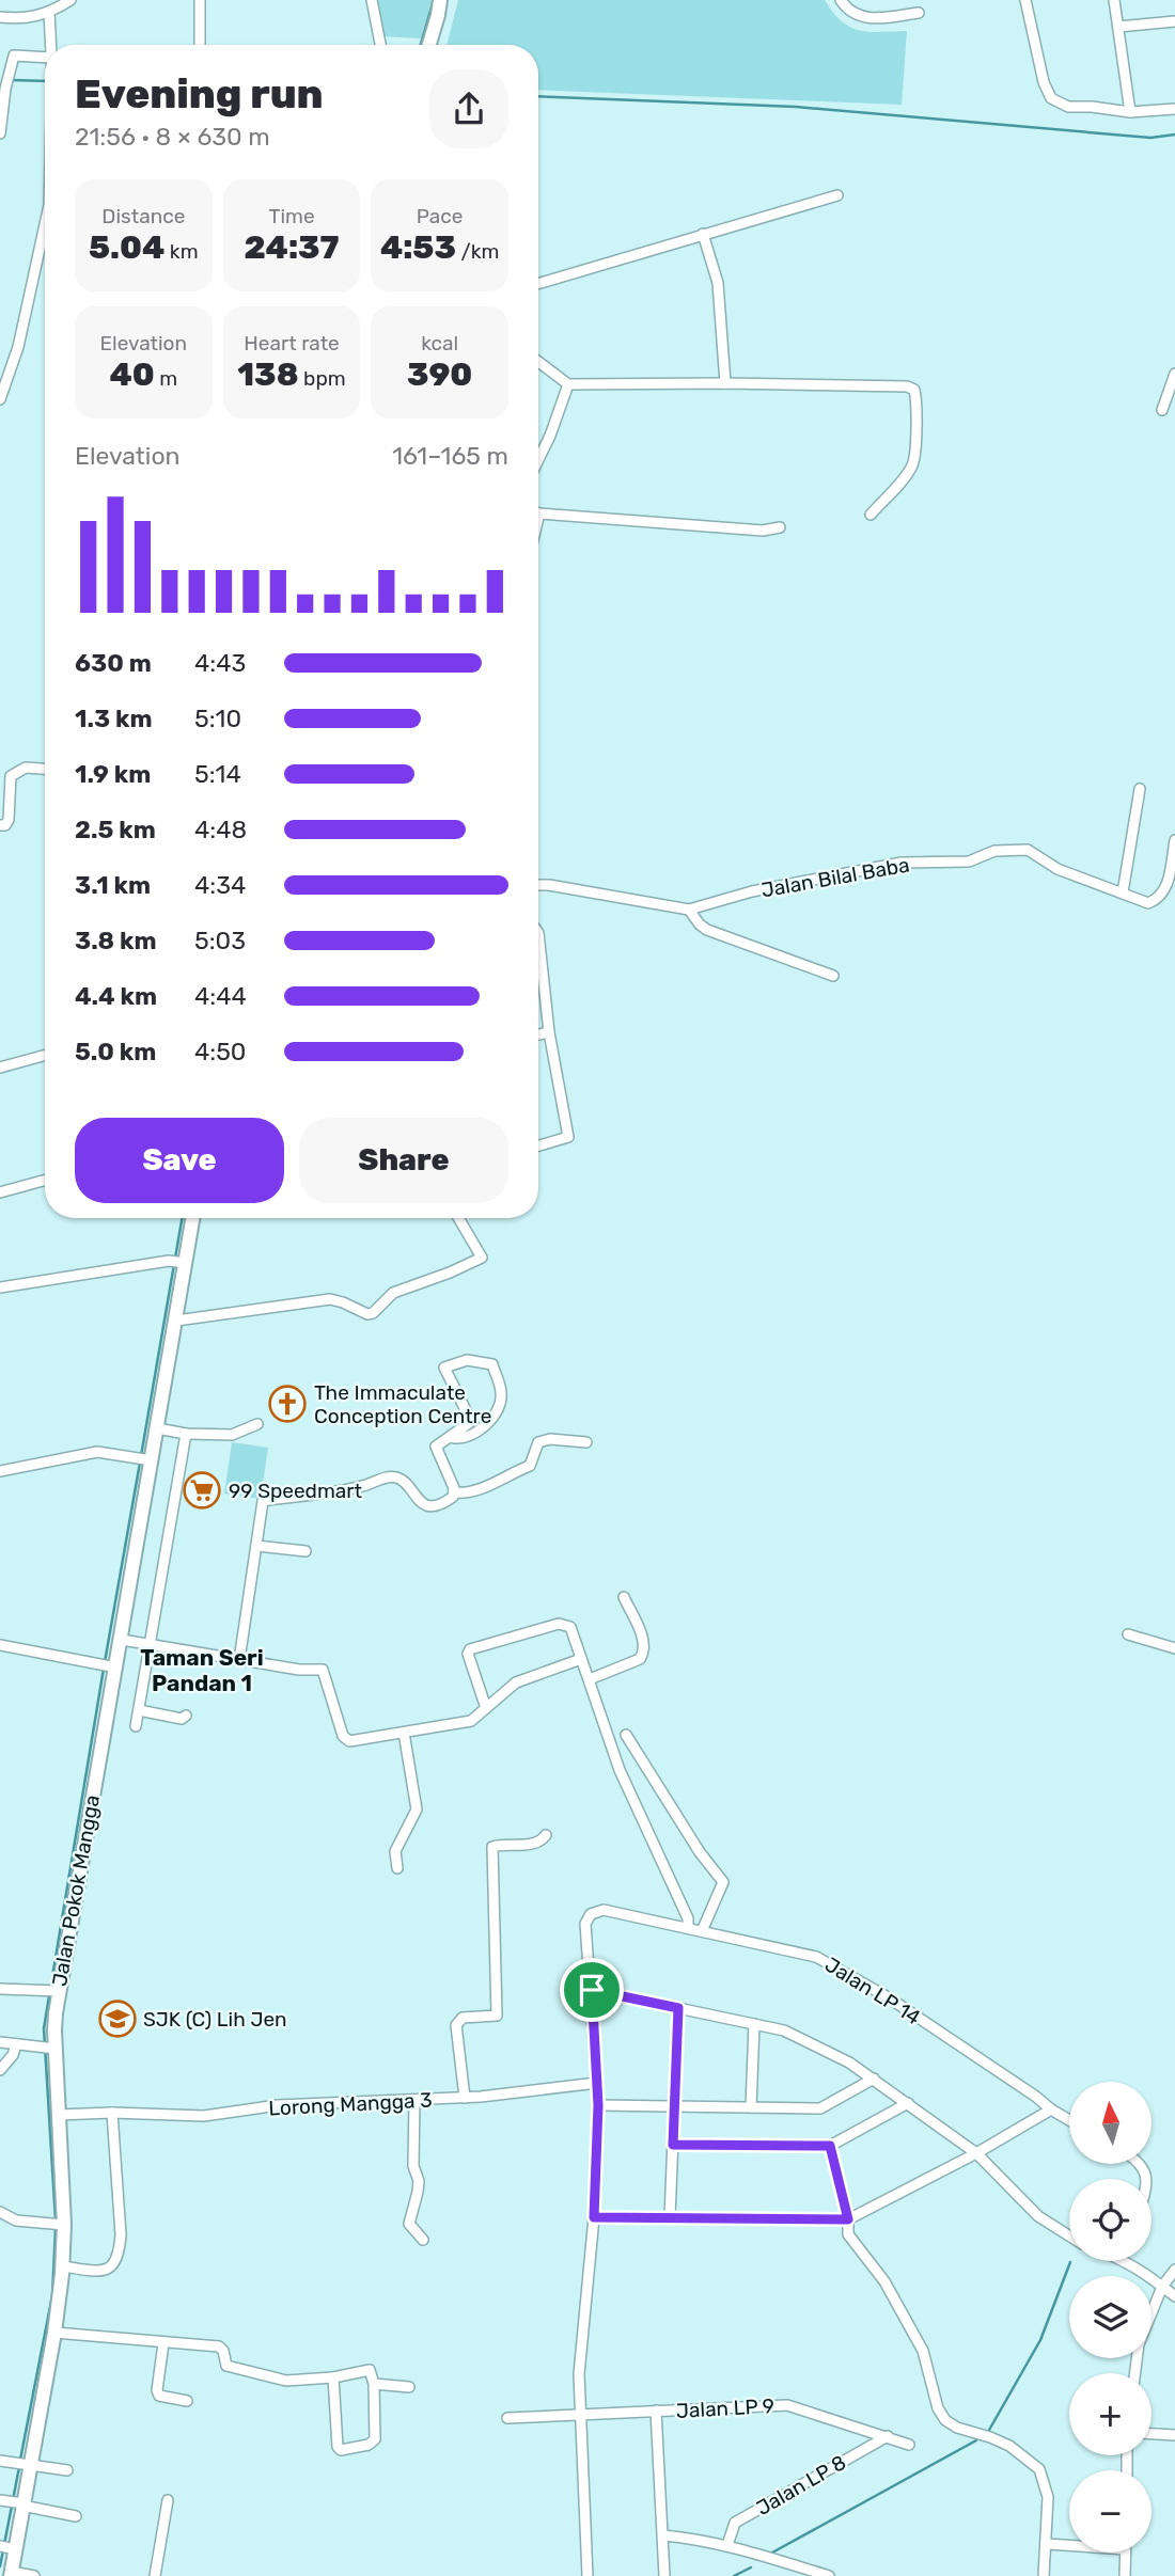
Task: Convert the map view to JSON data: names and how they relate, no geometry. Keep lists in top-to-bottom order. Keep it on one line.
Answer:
{"streets":{"main road":["Jalan Pokok Mangga"],"street":["Jalan Bilal Baba","Jalan LP 14","Lorong Mangga 3","Jalan LP 9","Jalan LP 8"]},"crossings":[["Jalan Pokok Mangga","Lorong Mangga 3"],["Jalan LP 9","Jalan LP 8"]],"districts":["Taman Seri Pandan 1"],"places":{"church":["The Immaculate Conception Centre"],"supermarket":["99 Speedmart"],"school or university":["SJK (C) Lih Jen"]},"north":"top","page":{"heading":["Evening run","21:56 · 8 × 630 m"],"stats":[["Distance","5.04 km"],["Time","24:37"],["Pace","4:53 /km"],["Elevation","40 m"],["Heart rate","138 bpm"],["kcal","390"]],"chart":["Elevation","161–165 m"],"list":[{"name":"630 m","note":"4:43"},{"name":"1.3 km","note":"5:10"},{"name":"1.9 km","note":"5:14"},{"name":"2.5 km","note":"4:48"},{"name":"3.1 km","note":"4:34"},{"name":"3.8 km","note":"5:03"},{"name":"4.4 km","note":"4:44"},{"name":"5.0 km","note":"4:50"}],"buttons":["Save","Share"],"map_buttons":["+","−"]}}
